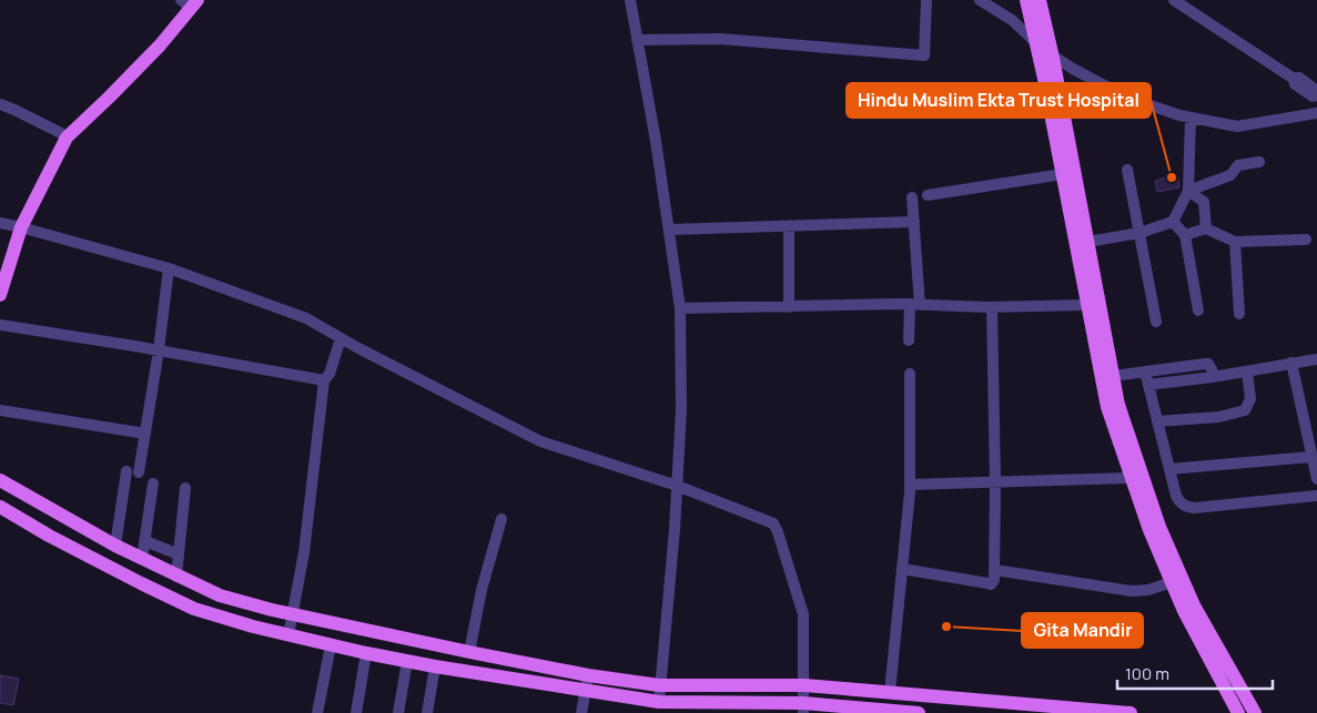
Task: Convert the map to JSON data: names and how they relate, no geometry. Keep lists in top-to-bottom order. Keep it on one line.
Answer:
{"places":["Hindu Muslim Ekta Trust Hospital","Gita Mandir"],"scale_bar":"100 m"}
